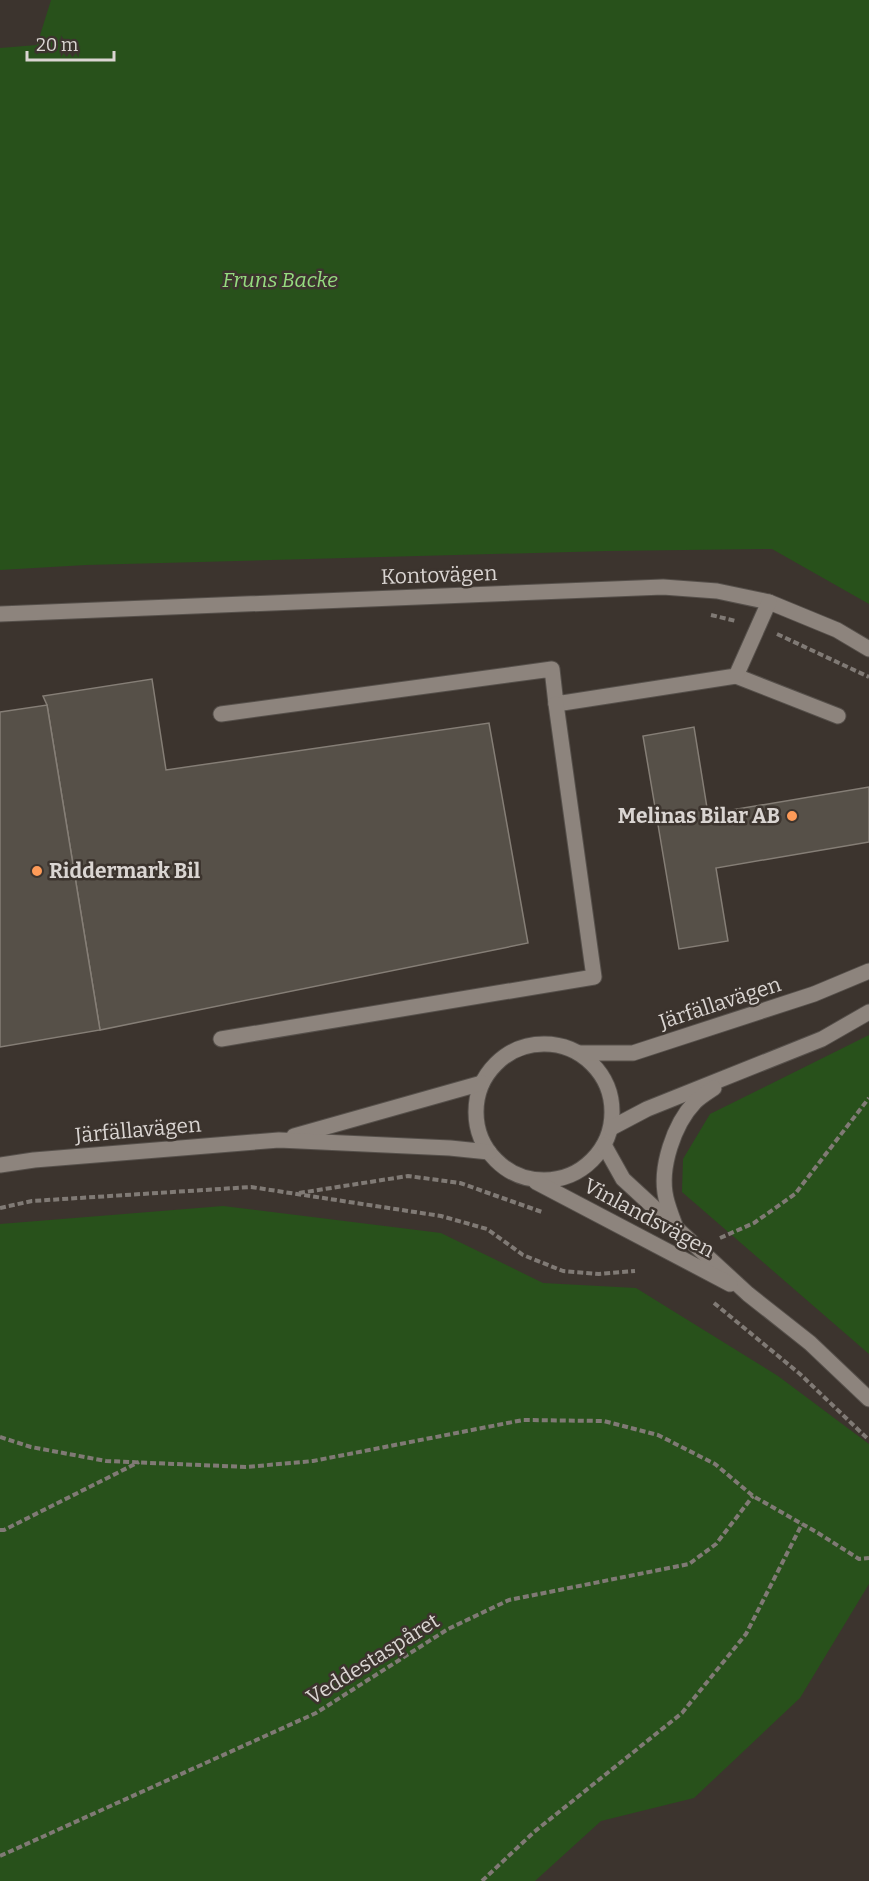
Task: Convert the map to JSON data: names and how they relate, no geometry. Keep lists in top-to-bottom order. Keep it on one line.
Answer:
{"streets":{"street":["Kontovägen","Järfällavägen","Vinlandsvägen"],"path":["Veddestaspåret"]},"crossings":[["Järfällavägen","Vinlandsvägen"]],"parks":["Fruns Backe"],"places":["Melinas Bilar AB","Riddermark Bil"],"scale_bar":"20 m"}
